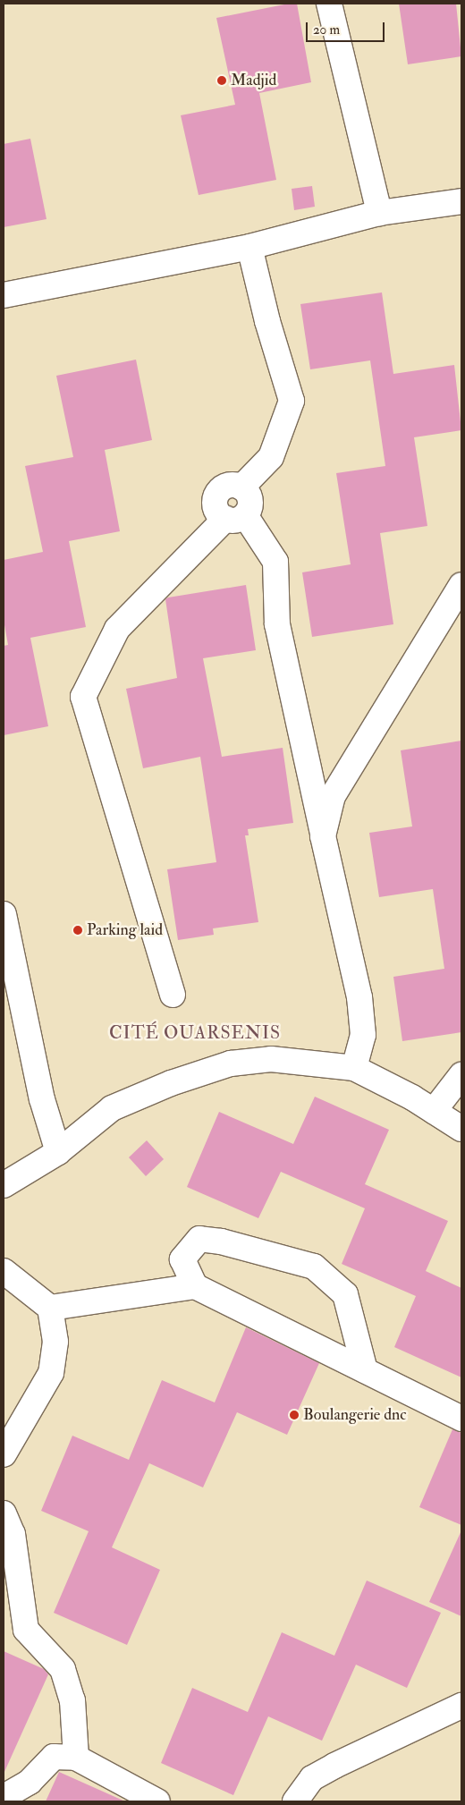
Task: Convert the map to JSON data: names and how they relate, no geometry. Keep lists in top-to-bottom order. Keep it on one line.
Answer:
{"districts":["CITÉ OUARSENIS"],"places":["Madjid","Parking laid","Boulangerie dnc"],"scale_bar":"20 m"}
